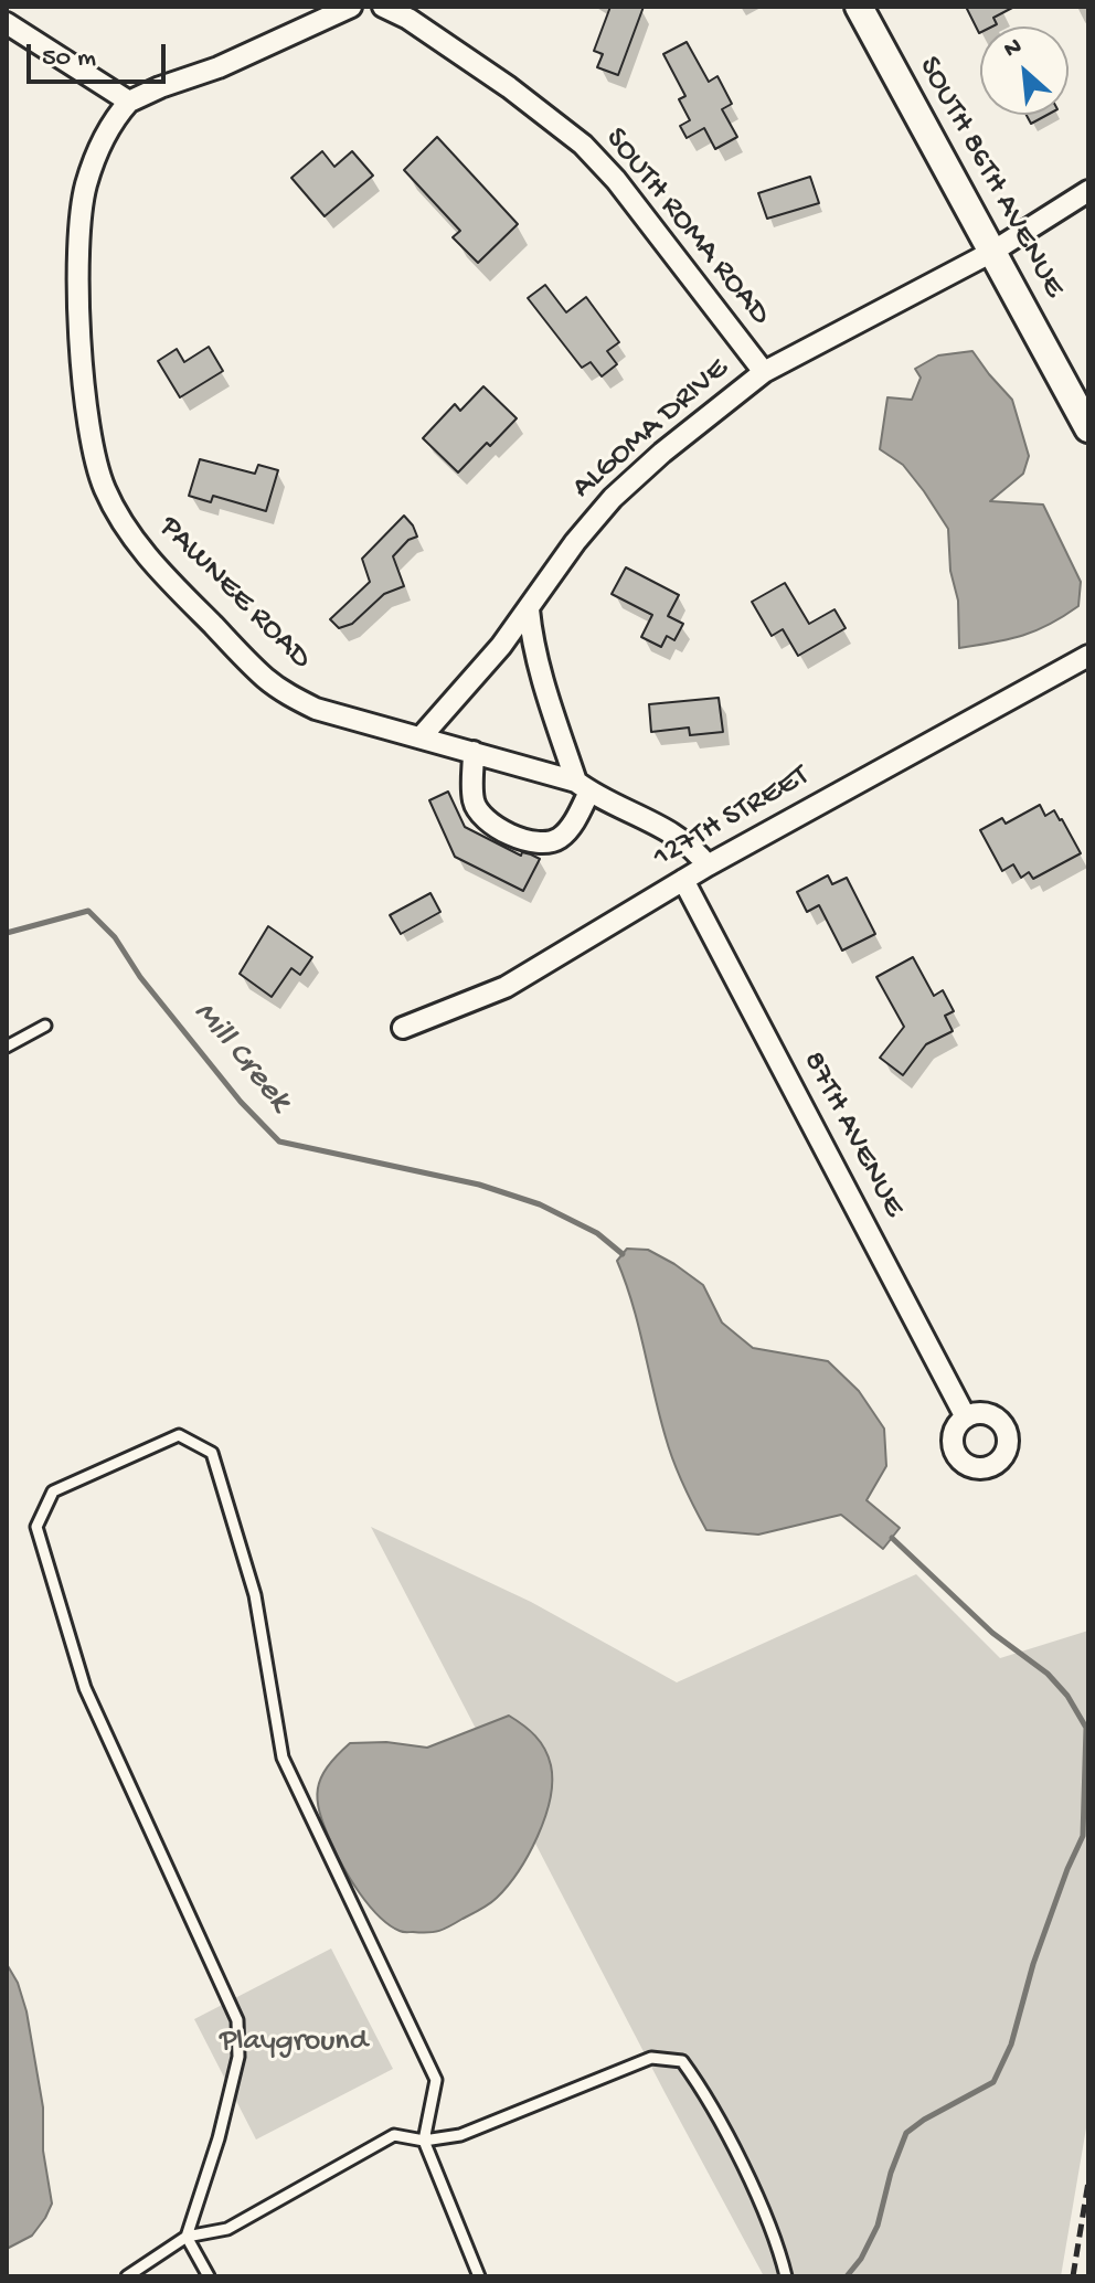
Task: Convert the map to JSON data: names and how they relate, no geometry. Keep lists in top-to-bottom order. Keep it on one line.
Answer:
{"streets":{"street":["SOUTH 86TH AVENUE","SOUTH ROMA ROAD","ALGOMA DRIVE","PAWNEE ROAD","127TH STREET","87TH AVENUE"]},"crossings":[["SOUTH 86TH AVENUE","ALGOMA DRIVE"],["SOUTH ROMA ROAD","ALGOMA DRIVE"],["ALGOMA DRIVE","PAWNEE ROAD"],["PAWNEE ROAD","127TH STREET"],["127TH STREET","87TH AVENUE"]],"water":["Mill Creek"],"parks":["Playground"],"scale_bar":"50 m","north":"top left"}
